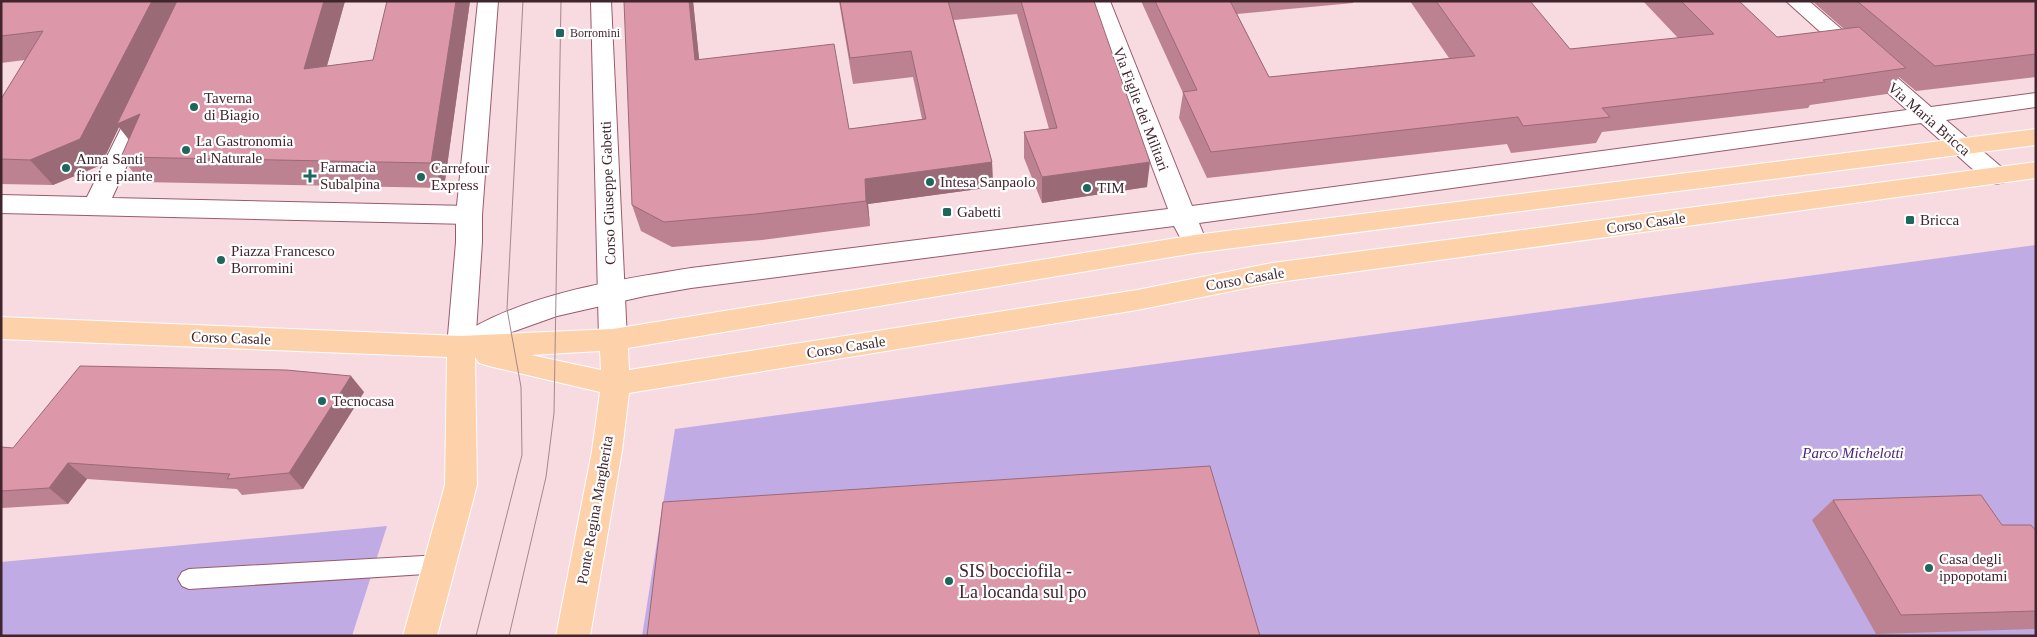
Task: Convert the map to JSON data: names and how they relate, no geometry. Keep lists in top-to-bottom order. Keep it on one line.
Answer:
{"streets":{"main road":["Corso Giuseppe Gabetti","Corso Casale","Ponte Regina Margherita"],"street":["Via Figlie dei Militari","Via Maria Bricca"]},"crossings":[["Via Maria Bricca","Corso Casale"],["Corso Giuseppe Gabetti","Corso Casale"],["Corso Giuseppe Gabetti","Ponte Regina Margherita"],["Corso Casale","Ponte Regina Margherita"]],"parks":["Parco Michelotti"],"places":{"transit":["Borromini","Gabetti","Bricca"],"other":["Taverna di Biagio","La Gastronomia al Naturale","Anna Santi fiori e piante","Carrefour Express","Intesa Sanpaolo","TIM","Piazza Francesco Borromini","Tecnocasa","Casa degli ippopotami","SIS bocciofila - La locanda sul po"],"health":["Farmacia Subalpina"]}}
